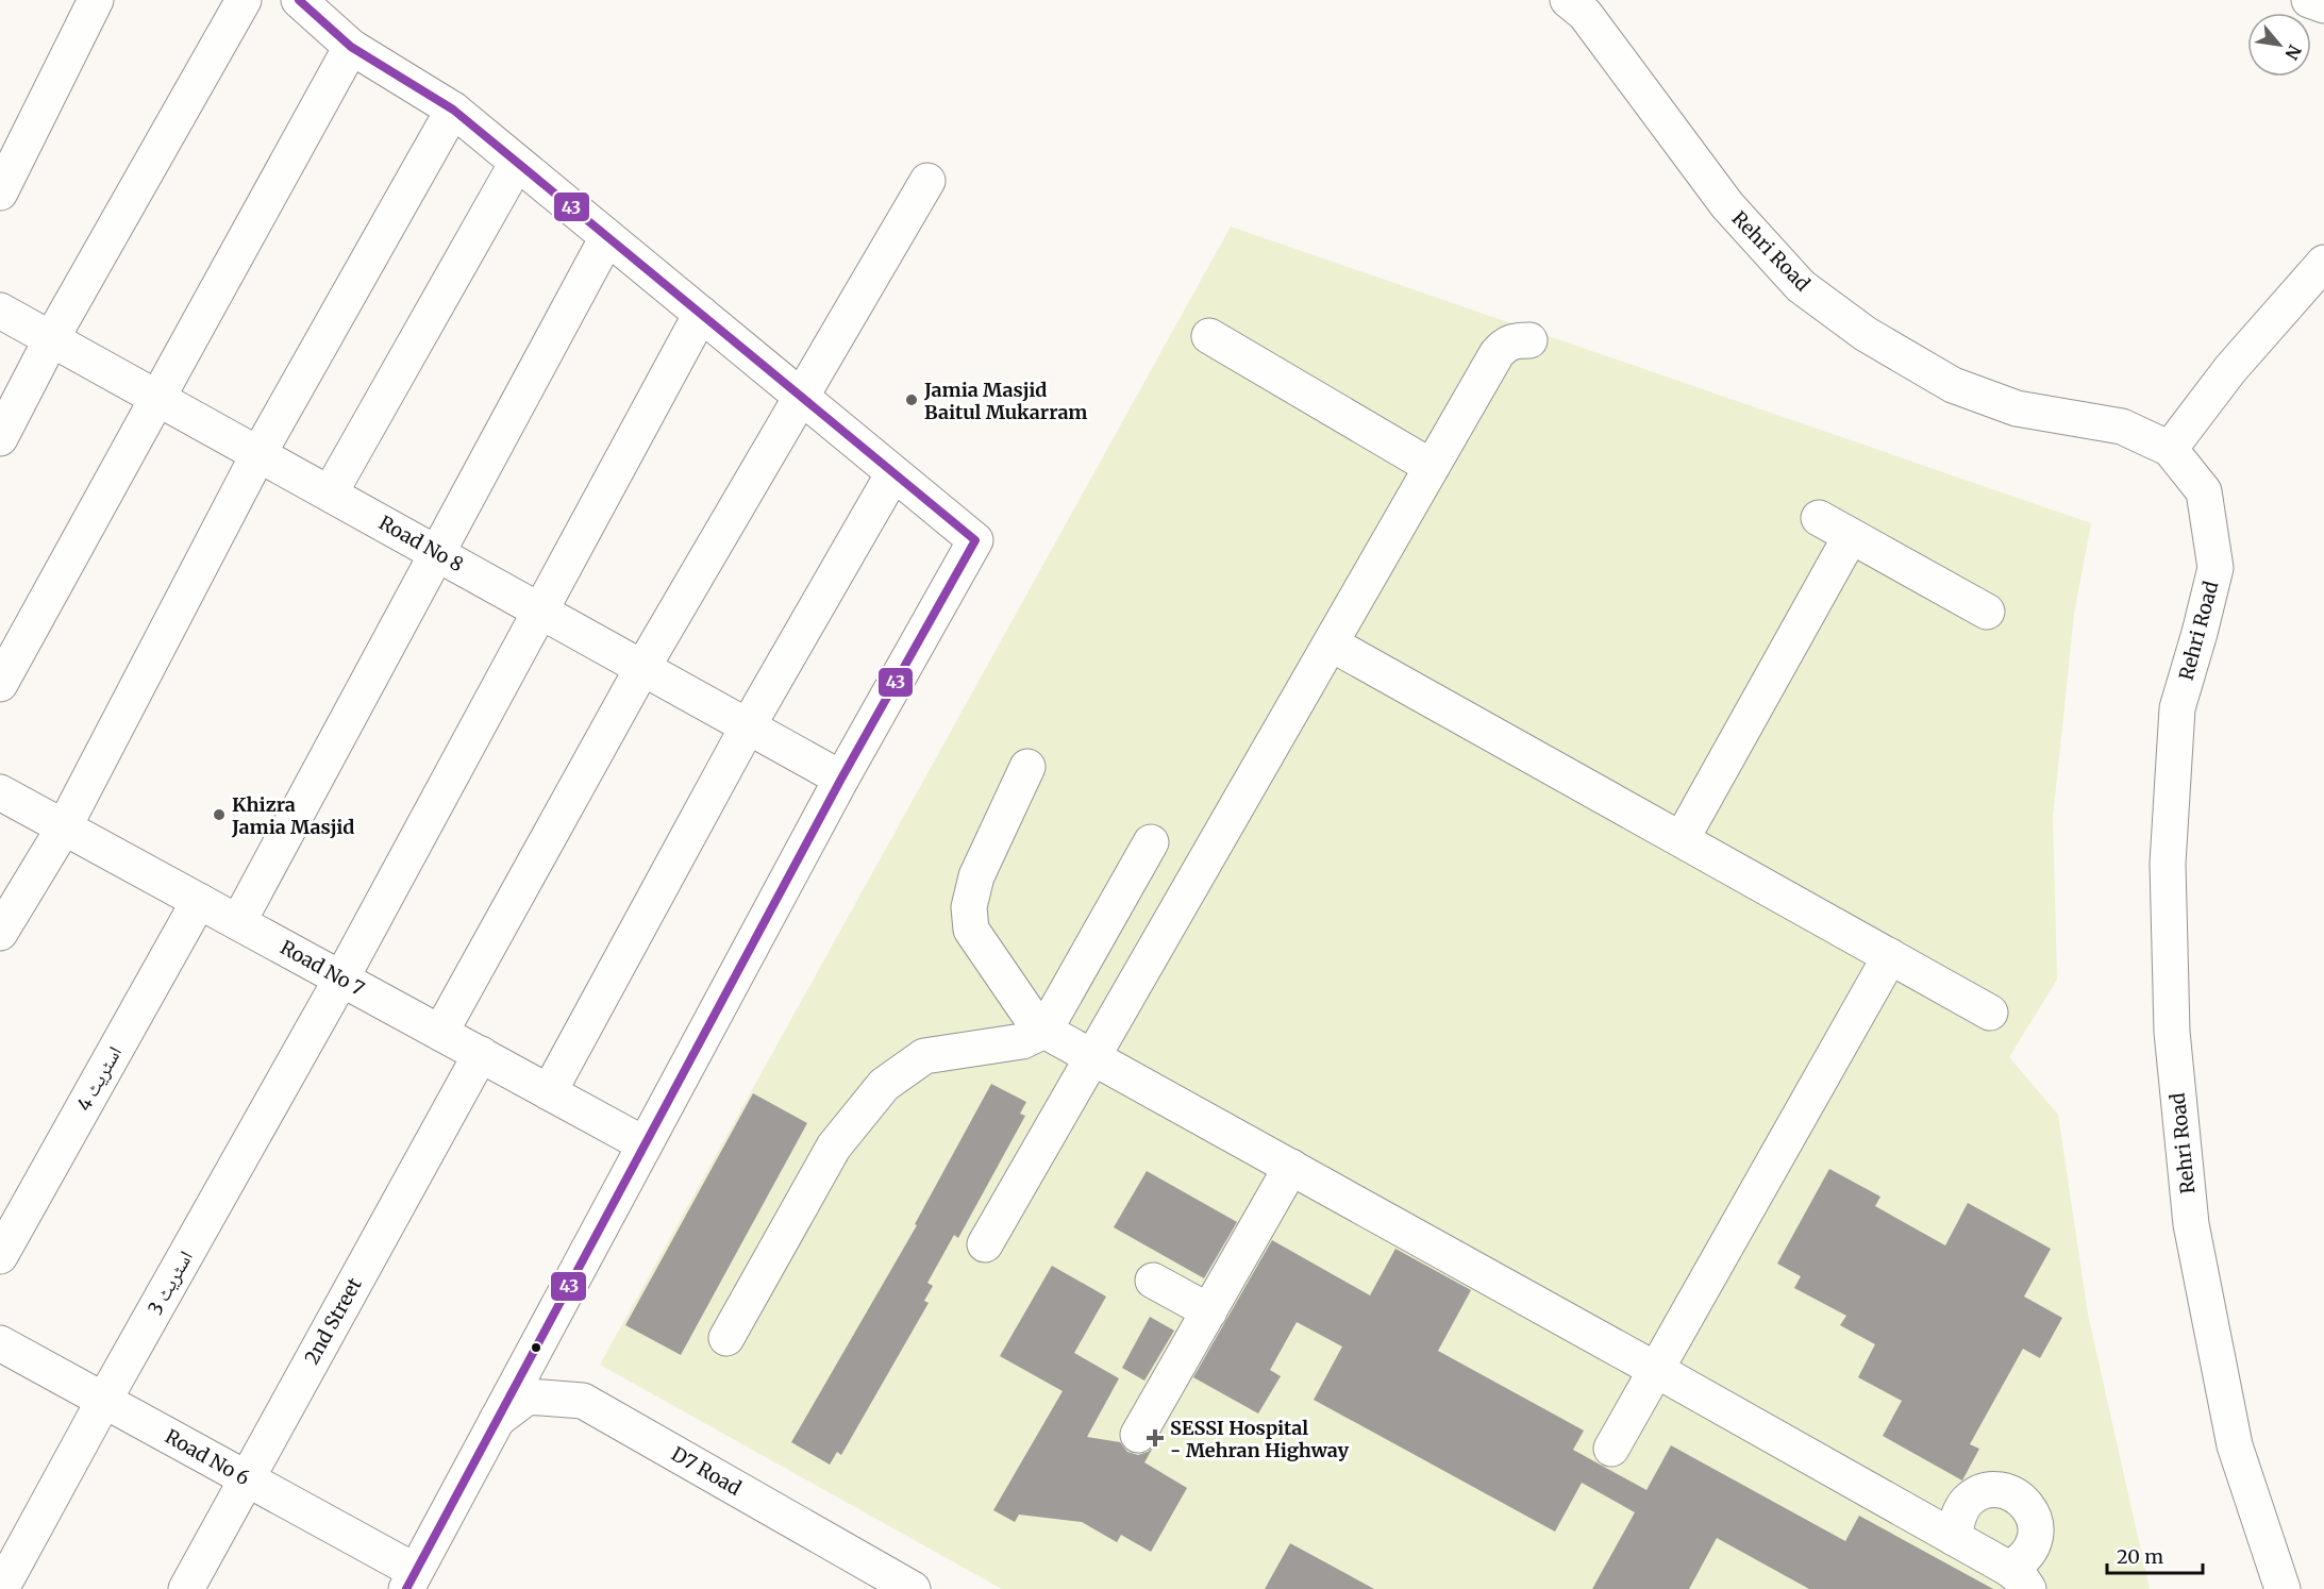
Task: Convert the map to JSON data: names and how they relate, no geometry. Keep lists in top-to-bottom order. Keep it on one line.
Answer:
{"streets":{"street":["Rehri Road","Road No 8","Road No 7","اسٹریٹ 4","اسٹریٹ 3","2nd Street","Road No 6","D7 Road"]},"crossings":[["Road No 8","اسٹریٹ 3"],["Road No 8","D7 Road"],["Road No 7","اسٹریٹ 4"],["Road No 7","اسٹریٹ 3"],["Road No 7","2nd Street"],["Road No 7","D7 Road"],["اسٹریٹ 3","Road No 6"],["2nd Street","Road No 6"],["Road No 6","D7 Road"]],"places":{"other":["Jamia Masjid Baitul Mukarram","Khizra Jamia Masjid"],"health":["SESSI Hospital - Mehran Highway"]},"lines":["transit line 43"],"scale_bar":"20 m","north":"bottom right"}
